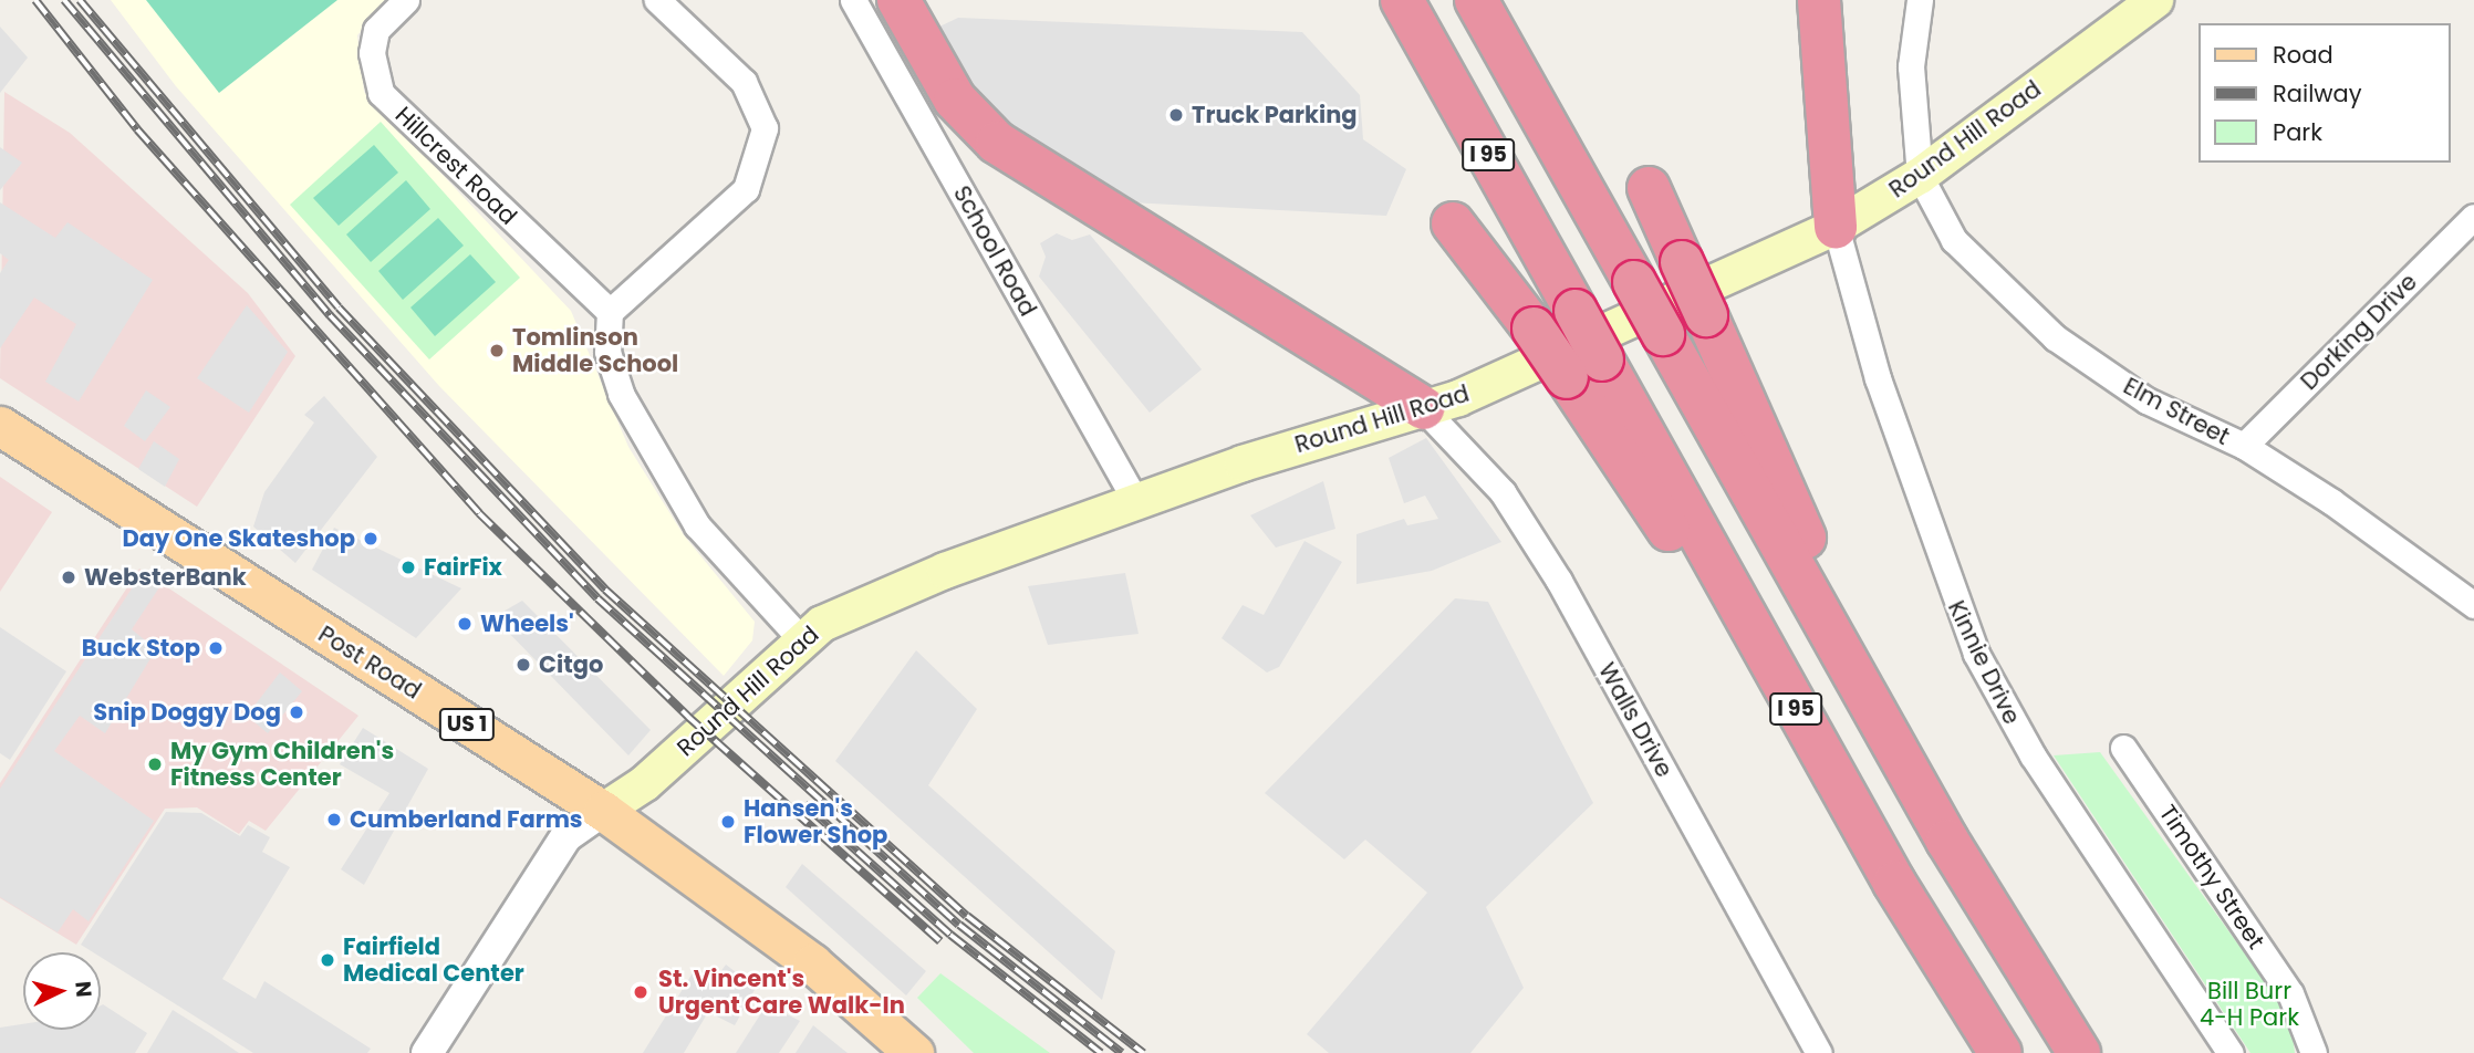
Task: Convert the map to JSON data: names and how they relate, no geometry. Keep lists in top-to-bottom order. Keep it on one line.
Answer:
{"streets":{"highway":["I 95"],"main road":["Round Hill Road","Post Road","US 1"],"street":["Hillcrest Road","School Road","Dorking Drive","Elm Street","Kinnie Drive","Walls Drive","Timothy Street"]},"crossings":[["Round Hill Road","School Road"],["Round Hill Road","Elm Street"],["Round Hill Road","Post Road"],["Round Hill Road","Kinnie Drive"],["Round Hill Road","Walls Drive"],["Dorking Drive","Elm Street"]],"parks":["Bill Burr 4-H Park"],"places":["Truck Parking","Tomlinson Middle School","Day One Skateshop","FairFix","WebsterBank","Wheels'","Buck Stop","Citgo","Snip Doggy Dog","My Gym Children's Fitness Center","Cumberland Farms","Hansen's Flower Shop","Fairfield Medical Center","St. Vincent's Urgent Care Walk-In"],"legend":["Road","Railway","Park"],"north":"right"}
